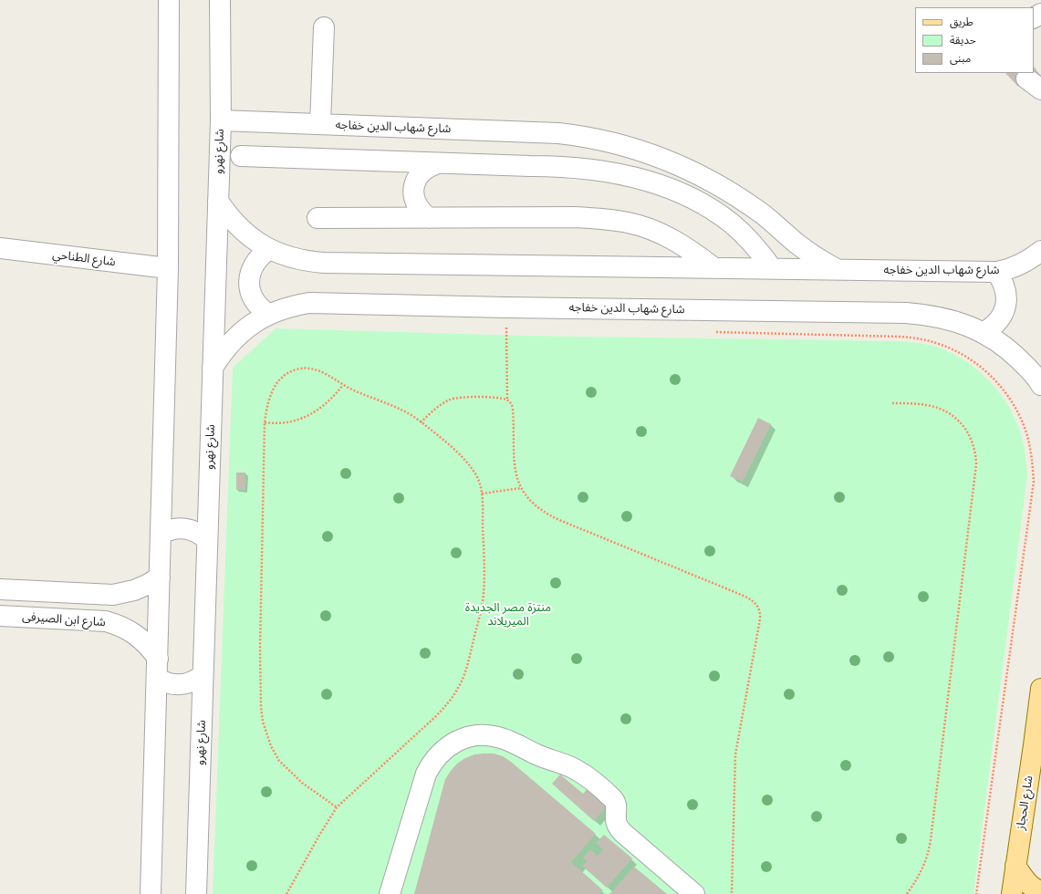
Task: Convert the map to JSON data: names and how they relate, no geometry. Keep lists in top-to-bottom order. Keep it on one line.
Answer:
{"streets":{"main road":["شارع الحجاز"],"street":["شارع شهاب الدين خفاجه","شارع نهرو","شارع الطناحي","شارع ابن الصيرفى"]},"crossings":[["شارع شهاب الدين خفاجه","شارع نهرو"]],"parks":["منتزة مصر الجديدة الميريلاند"],"legend":["طريق","حديقة","مبنى"]}
